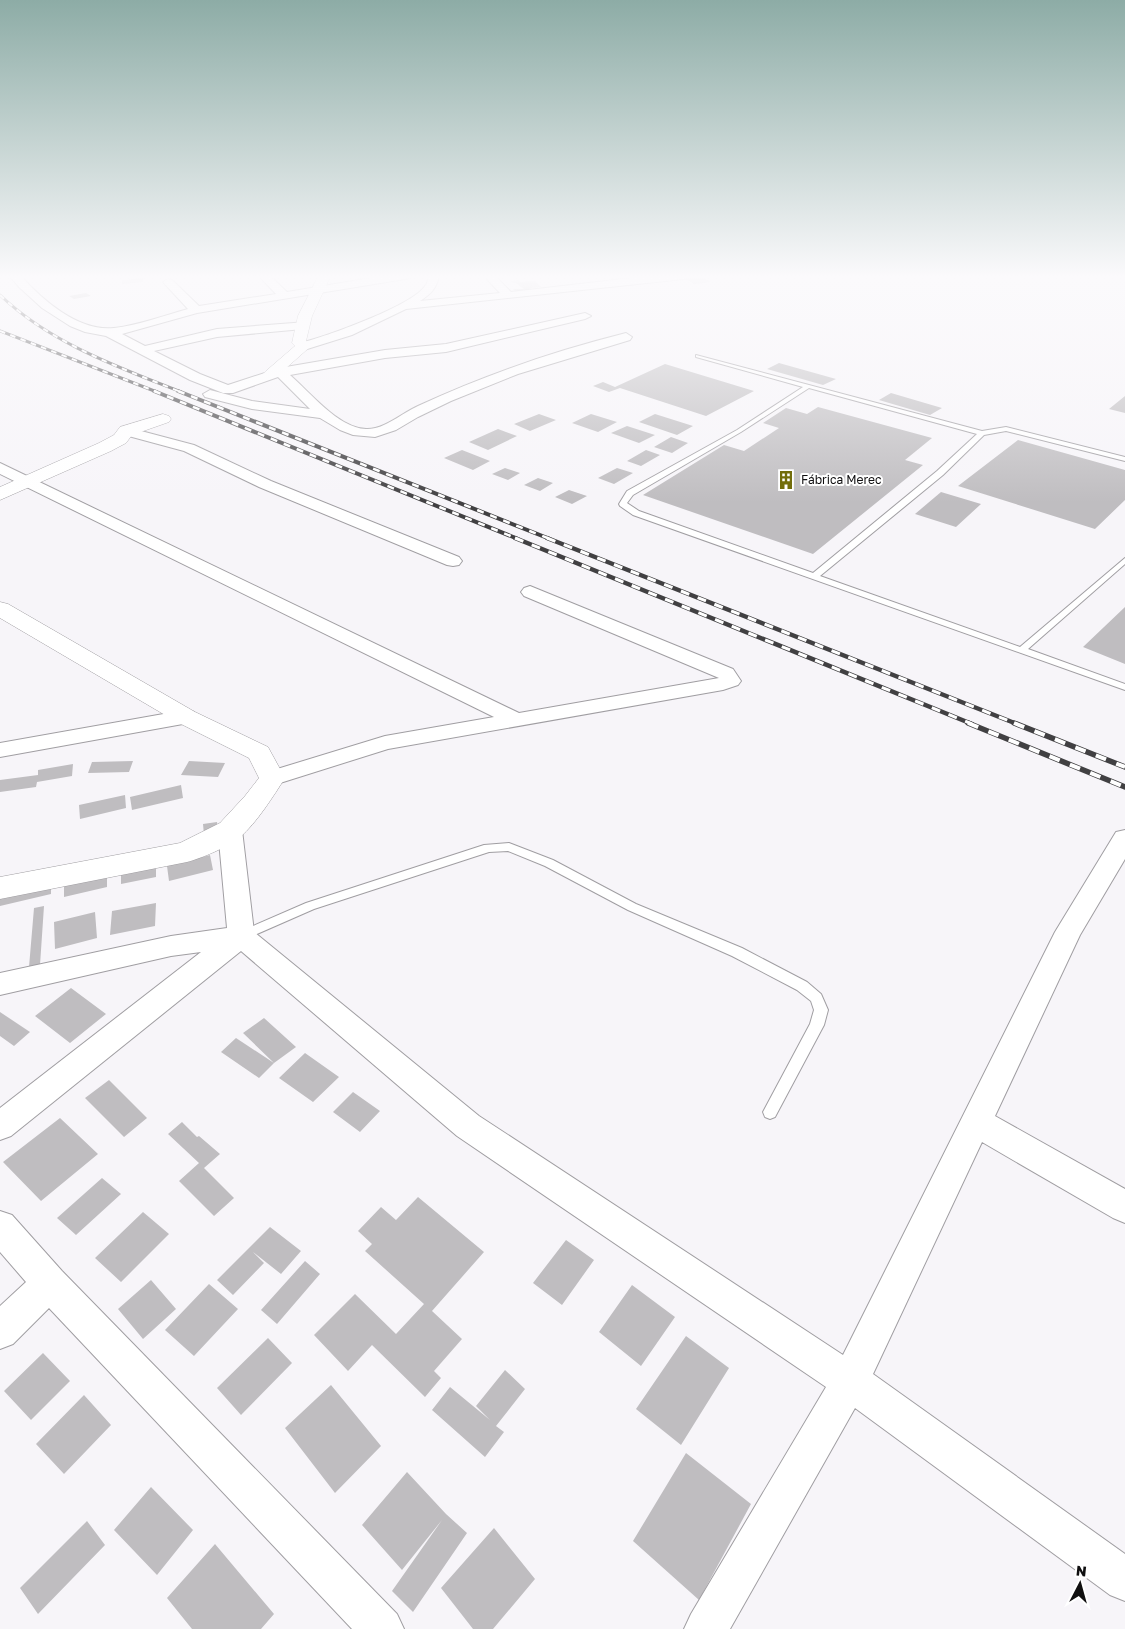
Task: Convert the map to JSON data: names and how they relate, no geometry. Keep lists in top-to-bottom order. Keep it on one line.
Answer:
{"places":{"building":["Fábrica Merec"]},"north":"top"}
